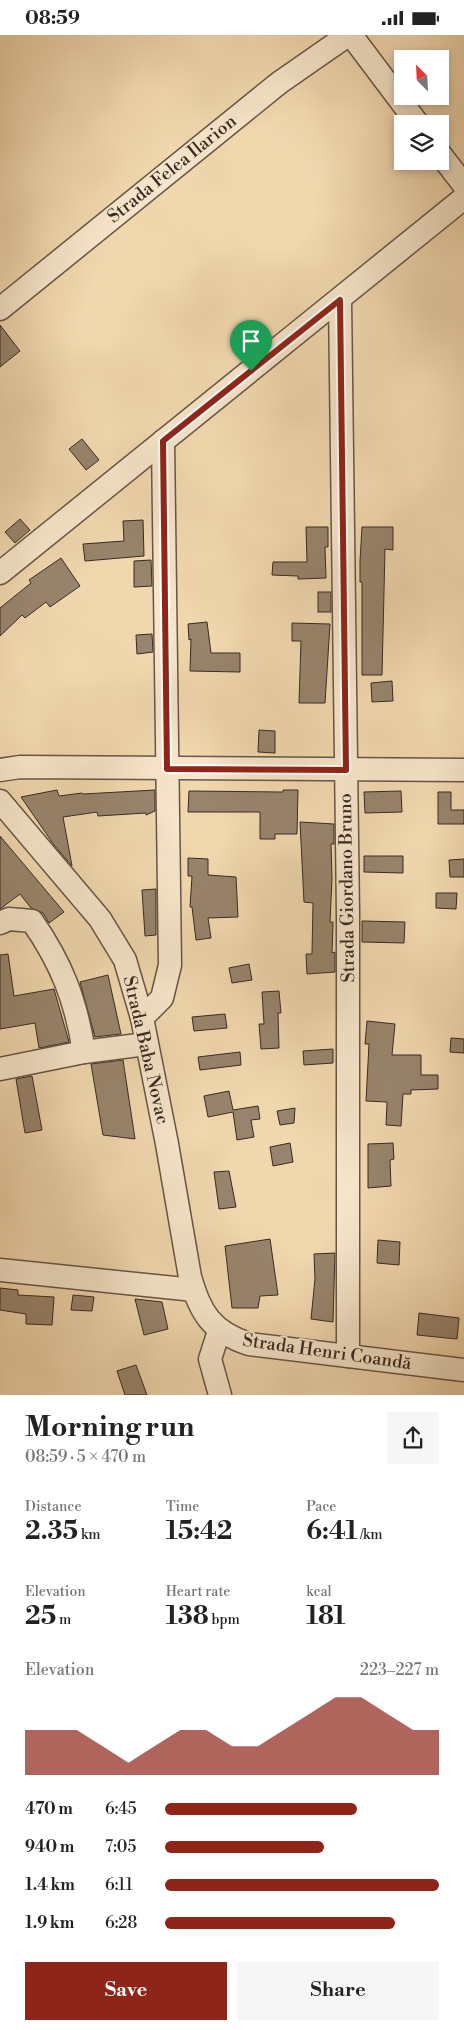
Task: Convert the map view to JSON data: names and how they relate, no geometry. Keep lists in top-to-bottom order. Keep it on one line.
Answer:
{"streets":{"street":["Strada Felea Ilarion","Strada Giordano Bruno","Strada Baba Novac","Strada Henri Coandă"]},"crossings":[["Strada Giordano Bruno","Strada Henri Coandă"],["Strada Baba Novac","Strada Henri Coandă"]],"north":"top left","page":{"status":"08:59","heading":["Morning run","08:59 · 5 × 470 m"],"stats":[["Distance","2.35 km"],["Time","15:42"],["Pace","6:41 /km"],["Elevation","25 m"],["Heart rate","138 bpm"],["kcal","181"]],"chart":["Elevation","223–227 m"],"list":[{"name":"470 m","note":"6:45"},{"name":"940 m","note":"7:05"},{"name":"1.4 km","note":"6:11"},{"name":"1.9 km","note":"6:28"}],"buttons":["Save","Share"]}}
